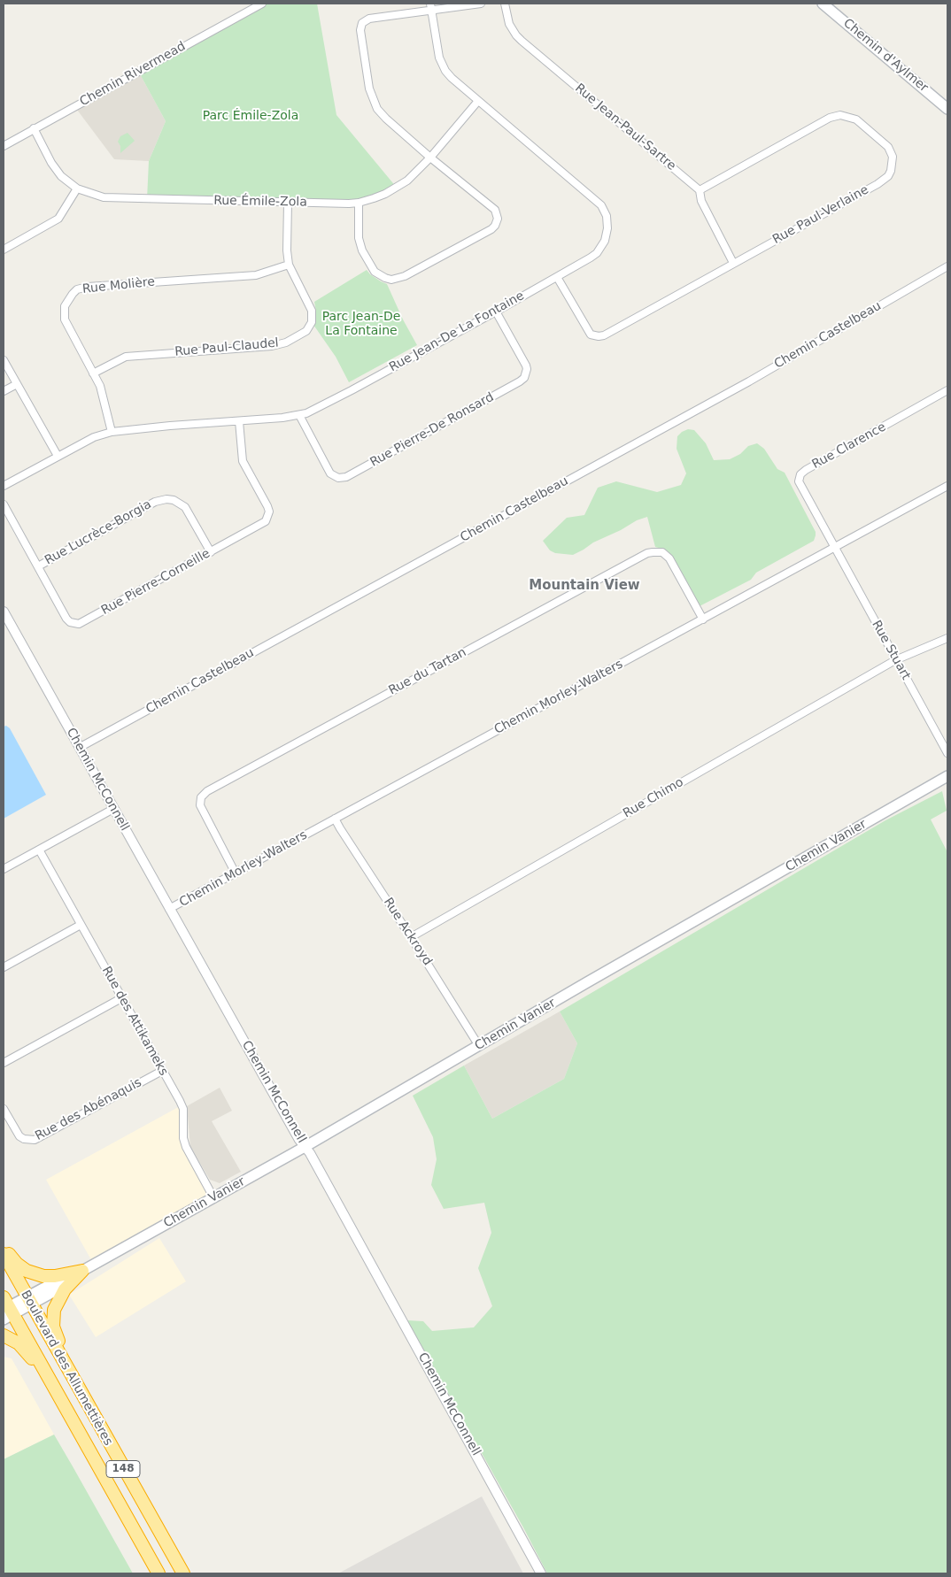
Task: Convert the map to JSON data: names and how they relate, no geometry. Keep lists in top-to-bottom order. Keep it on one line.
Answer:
{"streets":{"highway":["Boulevard des Allumettières","148"],"main road":["Chemin d'Aylmer","Chemin Vanier"],"street":["Chemin Rivermead","Rue Jean-Paul-Sartre","Rue Émile-Zola","Rue Paul-Verlaine","Rue Molière","Rue Jean-De La Fontaine","Chemin Castelbeau","Rue Paul-Claudel","Rue Pierre-De Ronsard","Rue Clarence","Rue Lucrèce-Borgia","Rue Pierre-Corneille","Rue Stuart","Rue du Tartan","Chemin Morley-Walters","Chemin McConnell","Rue Chimo","Rue Ackroyd","Rue des Attikameks","Rue des Abénaquis"]},"crossings":[["Chemin Rivermead","Rue Émile-Zola"],["Rue Jean-Paul-Sartre","Rue Paul-Verlaine"],["Rue Émile-Zola","Rue Jean-De La Fontaine"],["Rue Émile-Zola","Rue Paul-Claudel"],["Rue Paul-Verlaine","Rue Jean-De La Fontaine"],["Rue Molière","Rue Jean-De La Fontaine"],["Rue Molière","Rue Paul-Claudel"],["Rue Jean-De La Fontaine","Rue Pierre-De Ronsard"],["Rue Jean-De La Fontaine","Rue Pierre-Corneille"],["Chemin Castelbeau","Chemin McConnell"],["Rue Clarence","Rue Stuart"],["Rue Clarence","Chemin Morley-Walters"],["Rue Lucrèce-Borgia","Rue Pierre-Corneille"],["Rue Stuart","Chemin Morley-Walters"],["Rue Stuart","Rue Chimo"],["Rue du Tartan","Chemin Morley-Walters"],["Chemin Morley-Walters","Chemin McConnell"],["Chemin Morley-Walters","Rue Ackroyd"],["Chemin McConnell","Chemin Vanier"],["Rue Chimo","Rue Ackroyd"],["Chemin Vanier","Rue Ackroyd"],["Chemin Vanier","Rue des Attikameks"],["Chemin Vanier","Boulevard des Allumettières"],["Rue des Attikameks","Rue des Abénaquis"]],"districts":["Mountain View"],"parks":["Parc Émile-Zola","Parc Jean-De La Fontaine"]}
